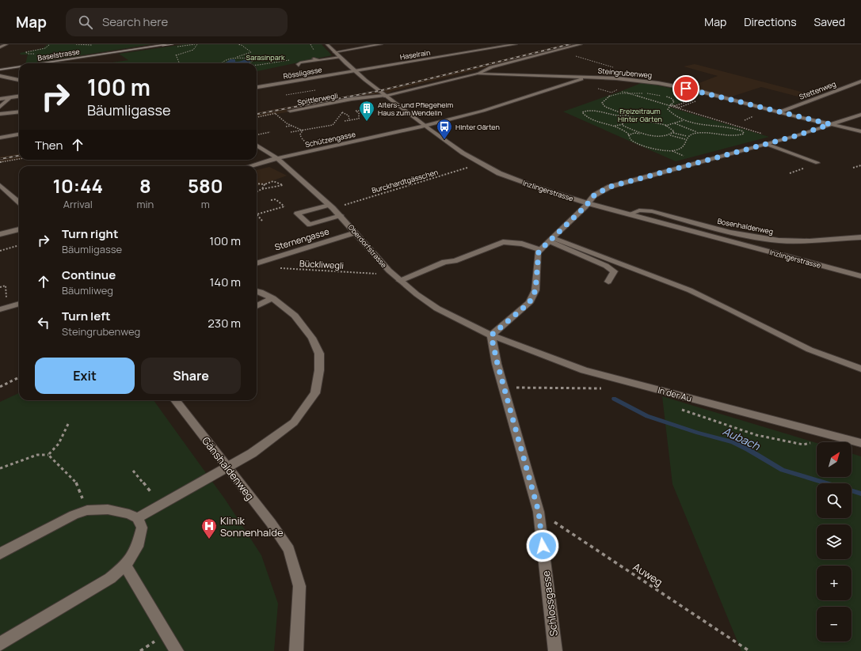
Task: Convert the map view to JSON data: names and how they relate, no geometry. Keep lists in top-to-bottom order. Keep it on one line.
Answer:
{"streets":{"street":["Baselstrasse","Haselrain","Rössligasse","Steingrubenweg","Stettenweg","Spittlerwegli","Schützengasse","Inzlingerstrasse","Bosenhaldenweg","Sternengasse","Oberdorfstrasse","In der Au","Gänshaldenweg","Schlossgasse"],"path":["Burckhardtgässchen","Bückliwegli","Auweg"]},"crossings":[["Haselrain","Rössligasse"],["Haselrain","Inzlingerstrasse"],["Rössligasse","Inzlingerstrasse"],["Steingrubenweg","Stettenweg"],["Steingrubenweg","Spittlerwegli"],["Steingrubenweg","Inzlingerstrasse"],["Spittlerwegli","Inzlingerstrasse"],["Schützengasse","Inzlingerstrasse"],["Schützengasse","Oberdorfstrasse"],["Burckhardtgässchen","Inzlingerstrasse"],["Burckhardtgässchen","Oberdorfstrasse"],["Inzlingerstrasse","Bosenhaldenweg"],["Sternengasse","Oberdorfstrasse"],["Oberdorfstrasse","Bückliwegli"],["Oberdorfstrasse","In der Au"],["Oberdorfstrasse","Schlossgasse"],["In der Au","Schlossgasse"],["Auweg","Schlossgasse"]],"water":["Aubach"],"parks":["Sarasinpark","Freizeitraum Hinter Gärten"],"places":{"building":["Alters- und Pflegeheim Haus zum Wendelin"],"bus stop":["Hinter Gärten"],"hospital":["Klinik Sonnenhalde"]},"north":"top right","page":{"header":"Map","search":"Search here","nav":["Map","Directions","Saved"],"turn":["100 m","Bäumligasse"],"then":"Then","eta":["10:44","Arrival","8","min","580","m"],"list":[{"name":"Turn right","note":"Bäumligasse","value":"100 m"},{"name":"Continue","note":"Bäumliweg","value":"140 m"},{"name":"Turn left","note":"Steingrubenweg","value":"230 m"}],"buttons":["Exit","Share"],"map_buttons":["+","−"]}}
